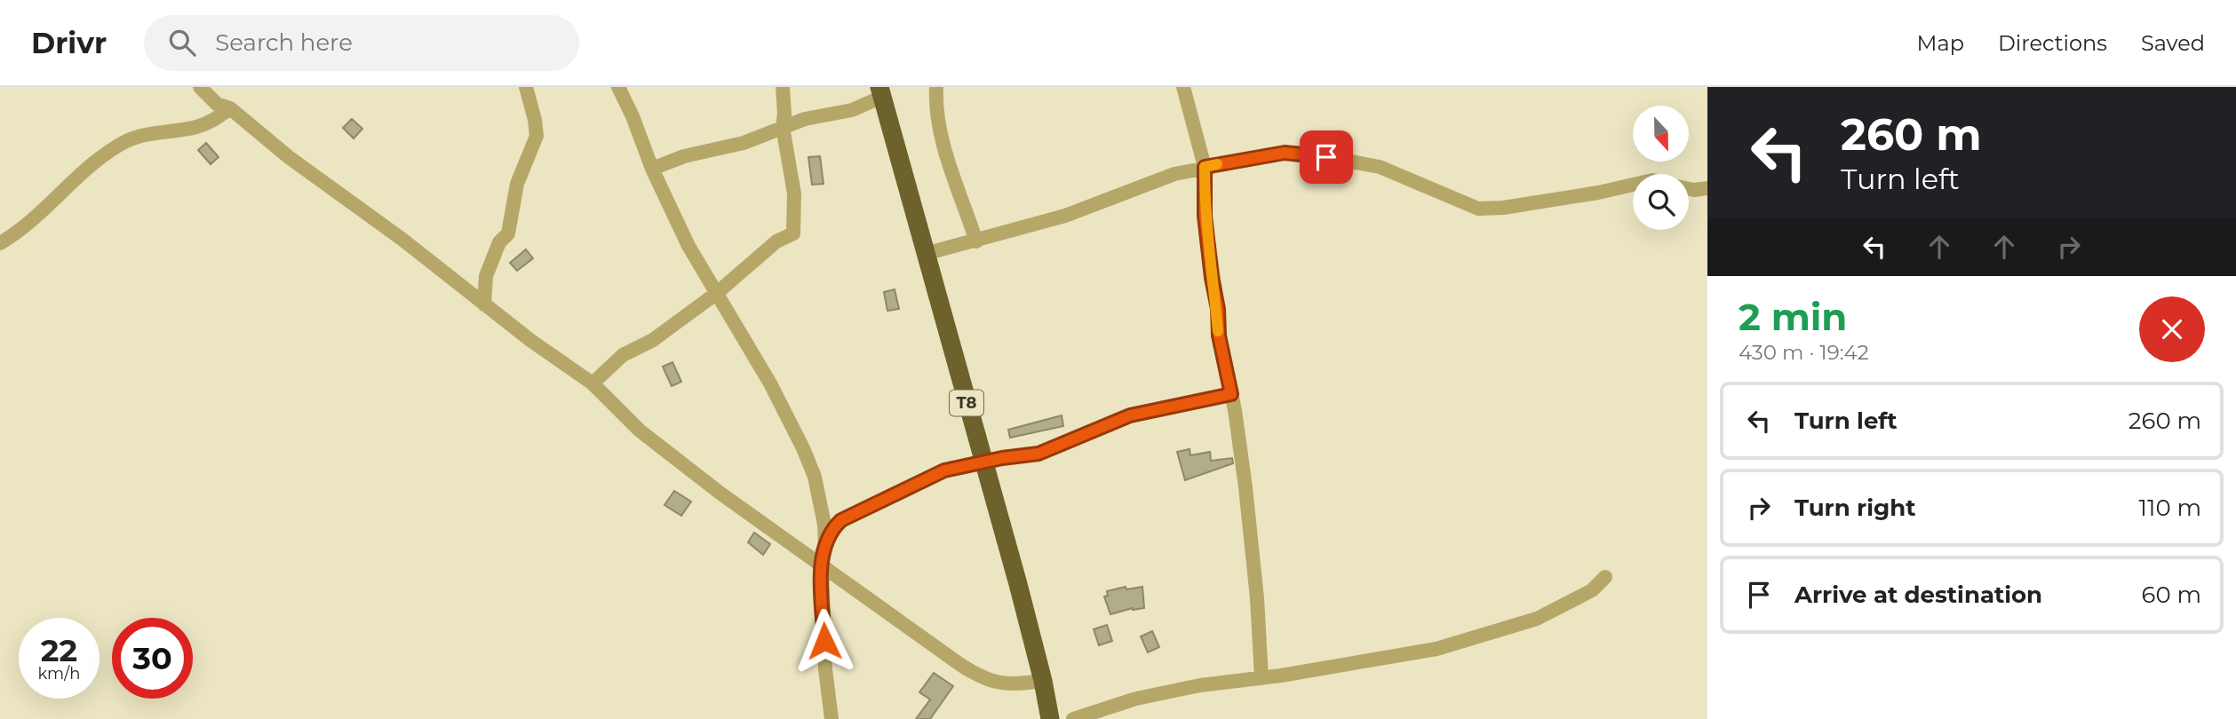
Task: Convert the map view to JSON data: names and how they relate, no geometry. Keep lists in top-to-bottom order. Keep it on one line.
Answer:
{"streets":{"highway":["T8"]},"north":"bottom","page":{"header":"Drivr","search":"Search here","nav":["Map","Directions","Saved"],"turn":["260 m","Turn left"],"heading":["2 min","430 m · 19:42"],"list":[{"name":"Turn left","value":"260 m"},{"name":"Turn right","value":"110 m"},{"name":"Arrive at destination","value":"60 m"}],"speed":"22 km/h","limit":"30"}}
